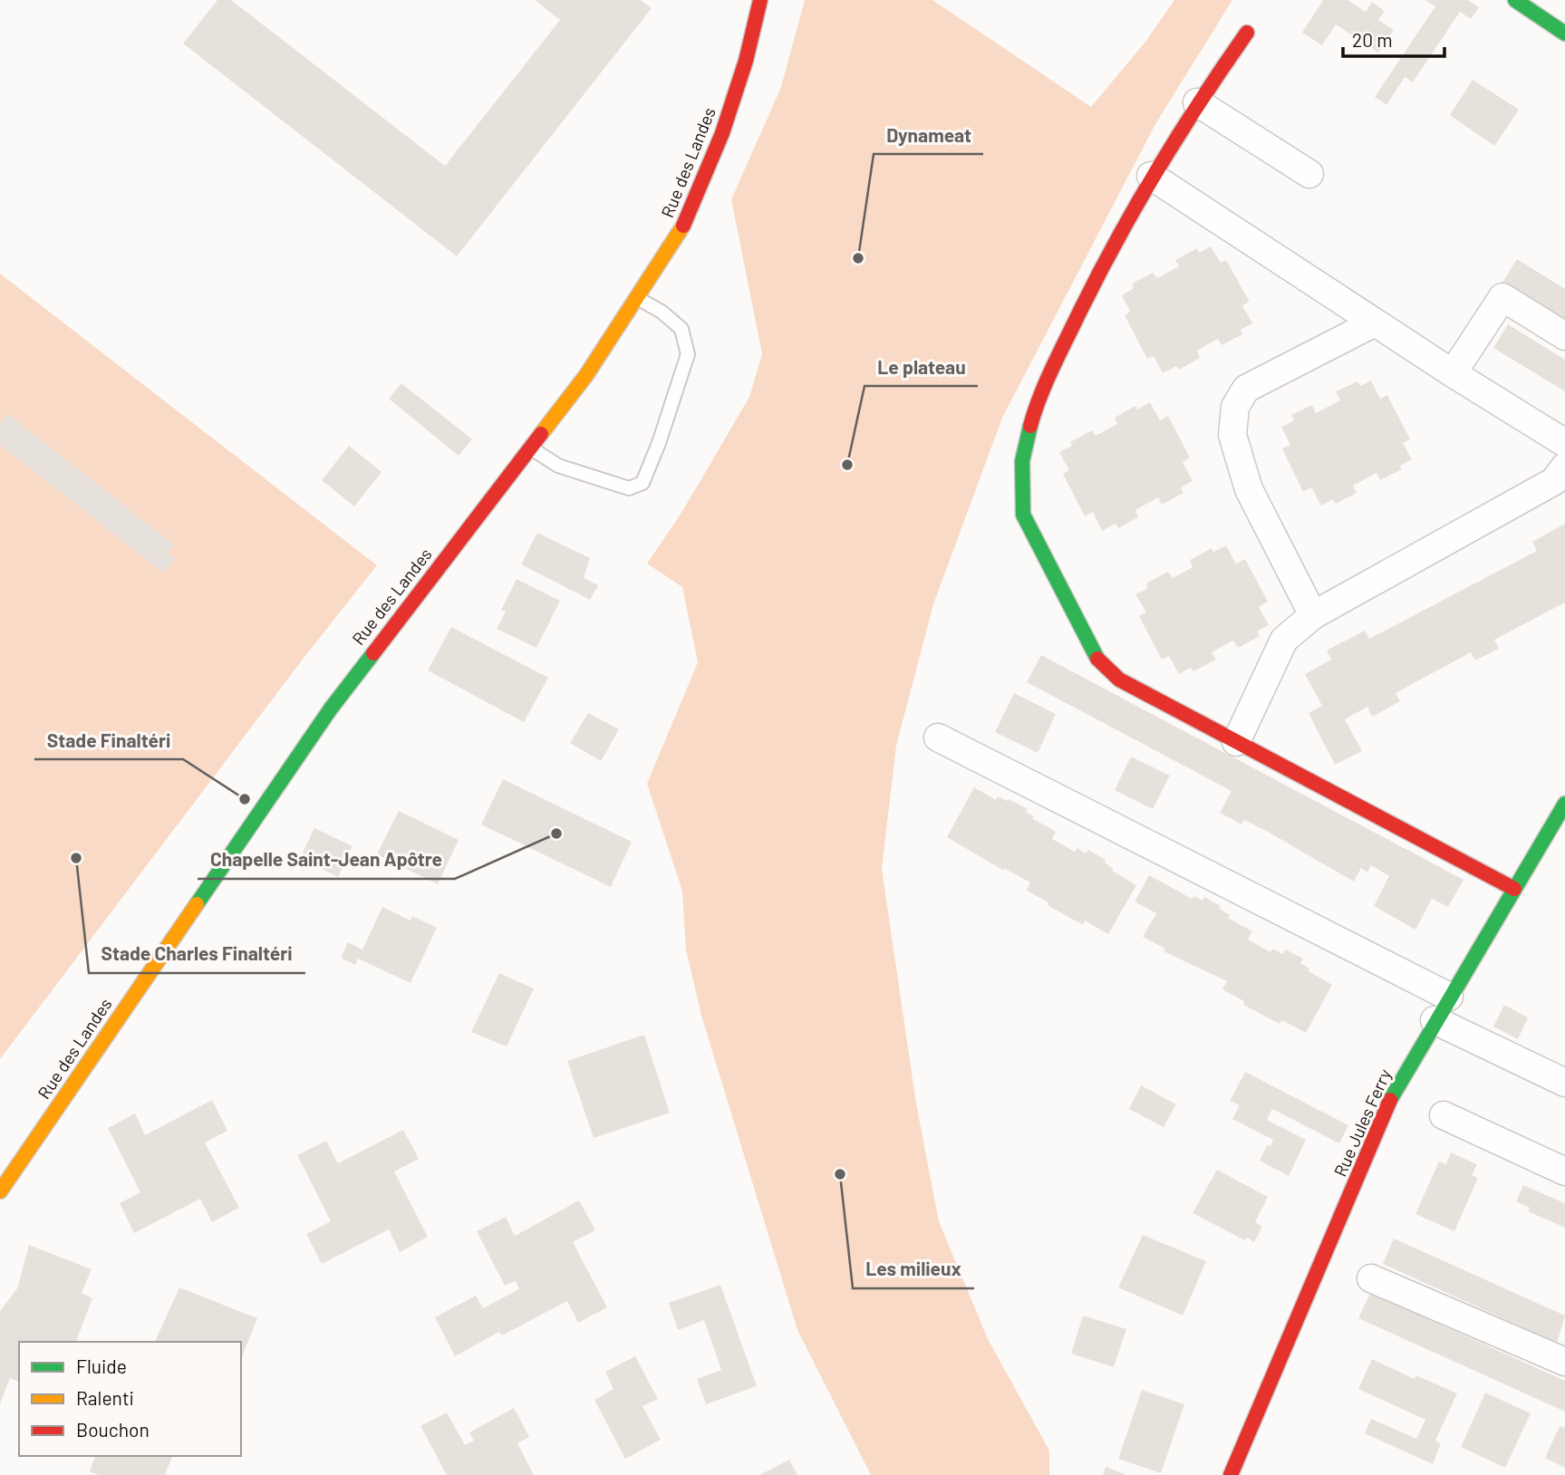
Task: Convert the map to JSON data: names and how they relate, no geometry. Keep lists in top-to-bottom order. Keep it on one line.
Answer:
{"streets":{"street":["Rue des Landes","Rue Jules Ferry"]},"places":["Dynameat","Le plateau","Stade Finaltéri","Chapelle Saint-Jean Apôtre","Stade Charles Finaltéri","Les milieux"],"legend":["Fluide","Ralenti","Bouchon"],"scale_bar":"20 m"}
